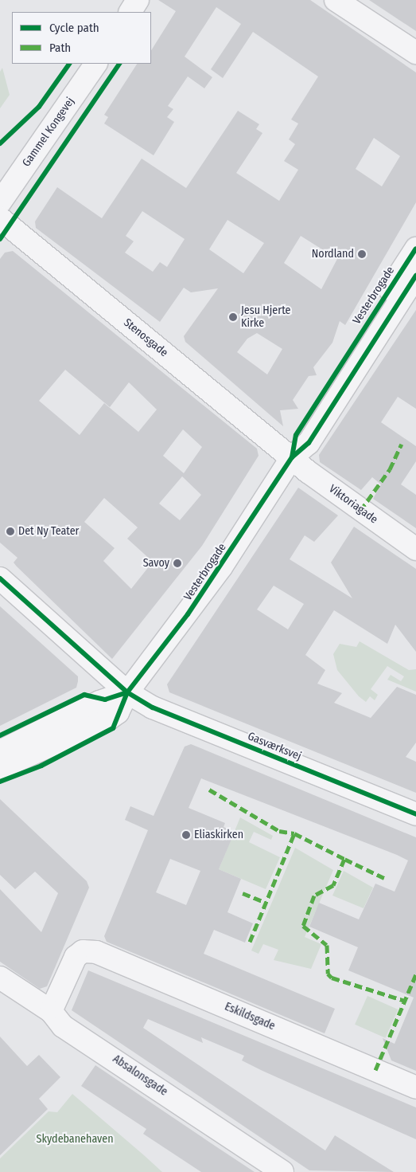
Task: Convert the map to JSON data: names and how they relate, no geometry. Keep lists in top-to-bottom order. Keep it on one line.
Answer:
{"streets":{"street":["Gammel Kongevej","Vesterbrogade","Stenosgade","Viktoriagade","Gasværksvej","Eskildsgade","Absalonsgade"]},"crossings":[["Vesterbrogade","Stenosgade"],["Vesterbrogade","Viktoriagade"],["Vesterbrogade","Gasværksvej"],["Stenosgade","Viktoriagade"],["Eskildsgade","Absalonsgade"]],"parks":["Skydebanehaven"],"places":["Nordland","Jesu Hjerte Kirke","Det Ny Teater","Savoy","Eliaskirken"],"legend":["Cycle path","Path"]}
